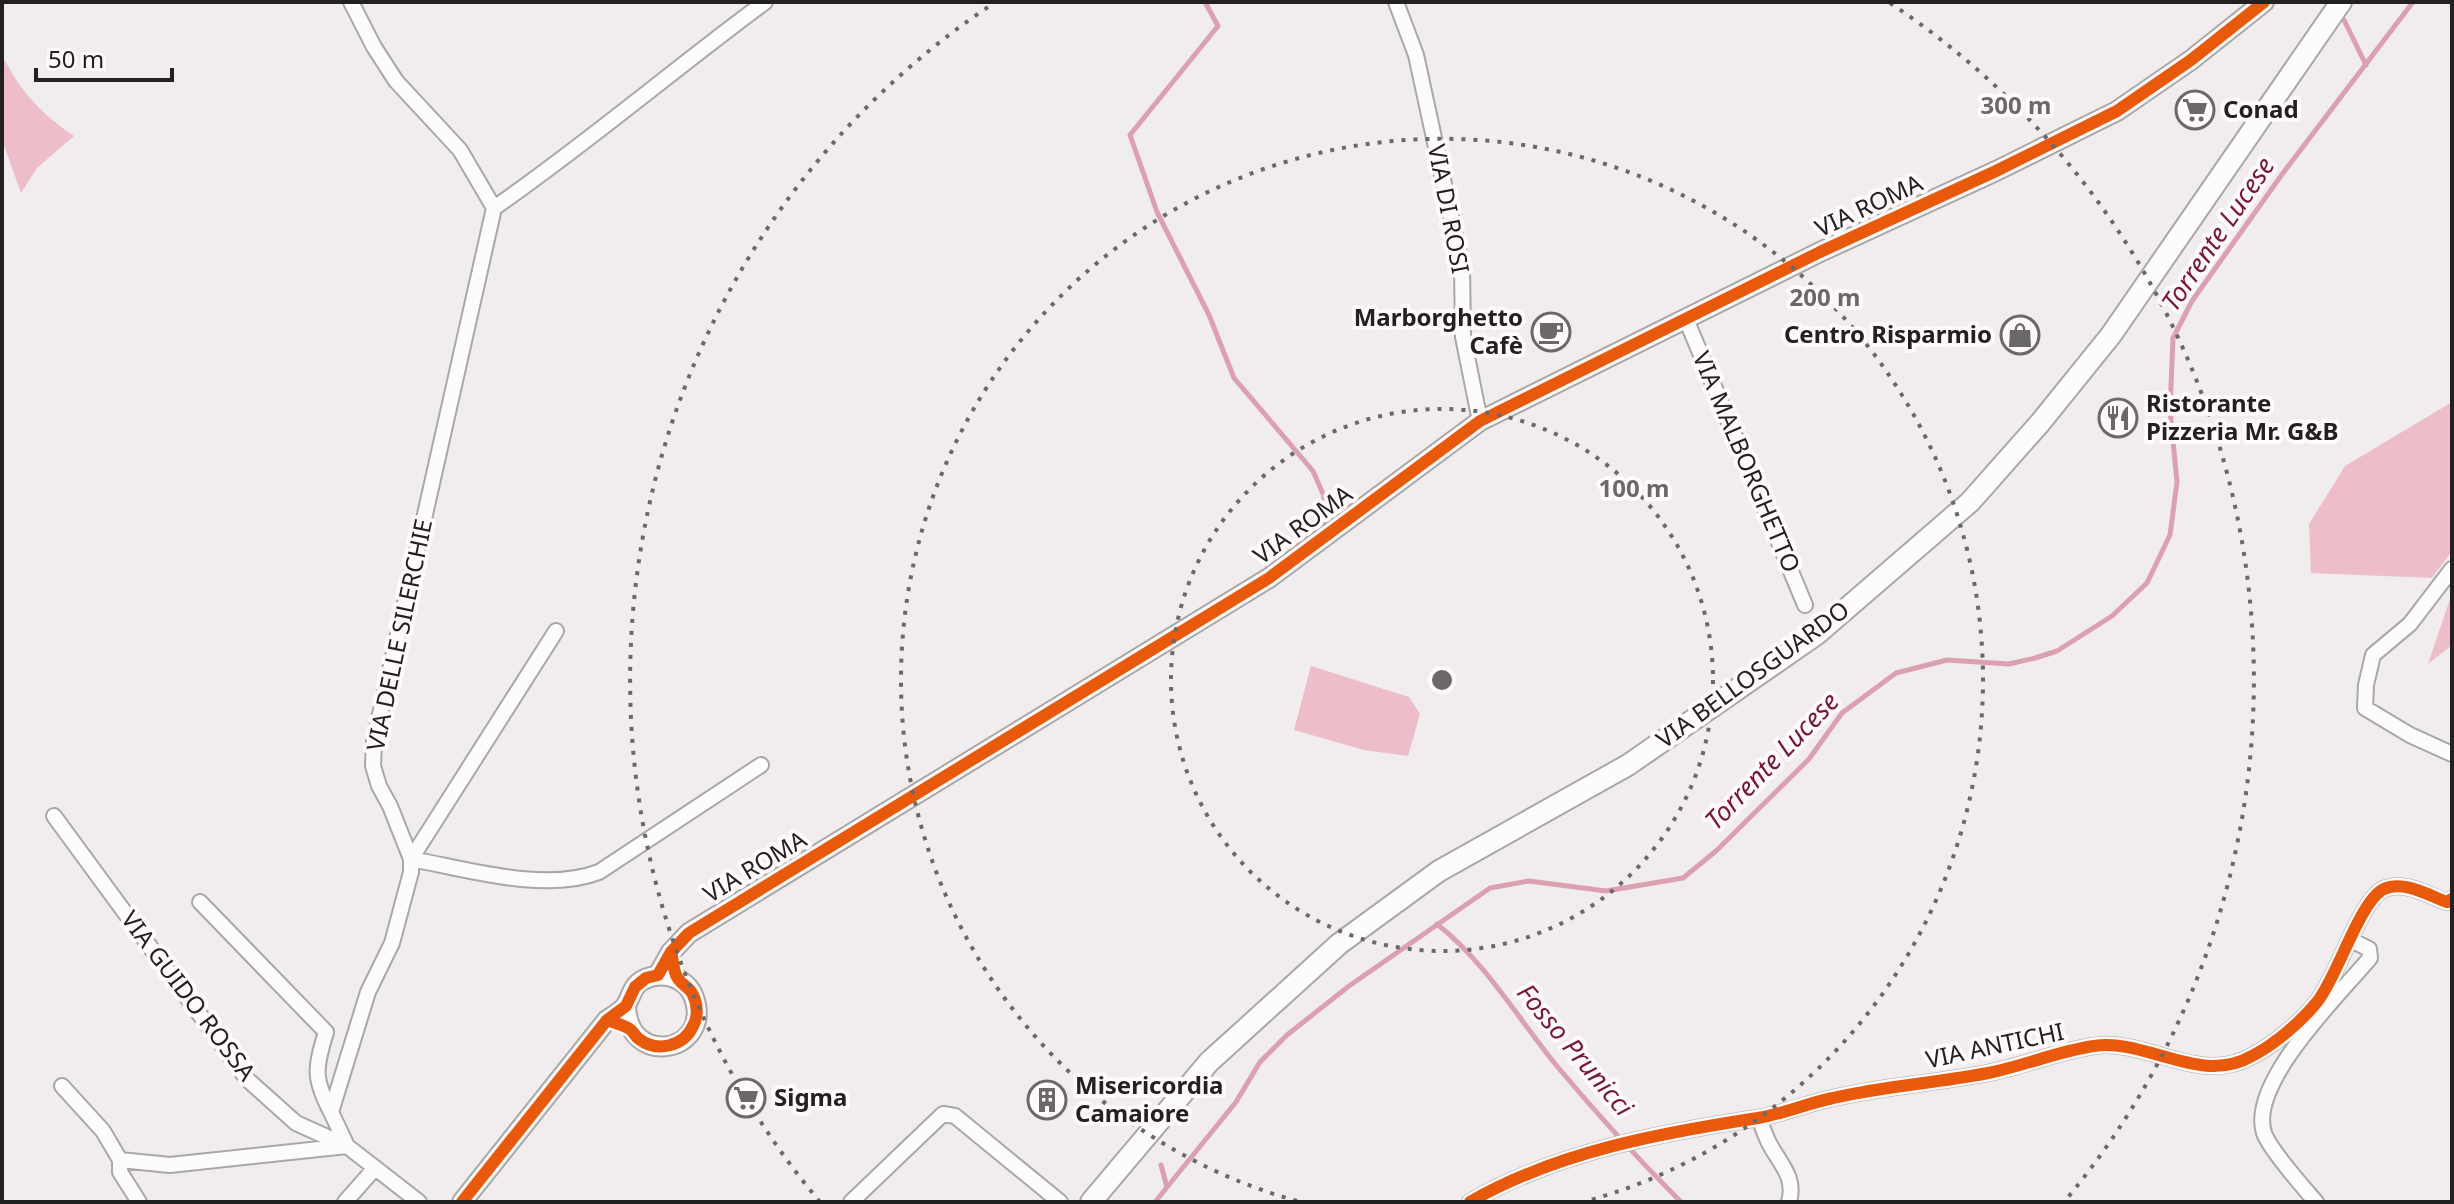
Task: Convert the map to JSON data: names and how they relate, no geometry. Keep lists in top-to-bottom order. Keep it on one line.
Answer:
{"streets":{"main road":["VIA BELLOSGUARDO"],"street":["VIA ROMA","VIA DI ROSI","VIA MALBORGHETTO","VIA DELLE SILERCHIE","VIA GUIDO ROSSA","VIA ANTICHI"]},"crossings":[["VIA ROMA","VIA DI ROSI"],["VIA ROMA","VIA MALBORGHETTO"]],"water":["Torrente Lucese","Fosso Prunicci"],"places":{"supermarket":["Conad","Sigma"],"cafe":["Marborghetto Cafè"],"shop":["Centro Risparmio"],"restaurant":["Ristorante Pizzeria Mr. G&B"],"building":["Misericordia Camaiore"]},"scale_bar":"50 m","rings":["300 m","200 m","100 m"]}
